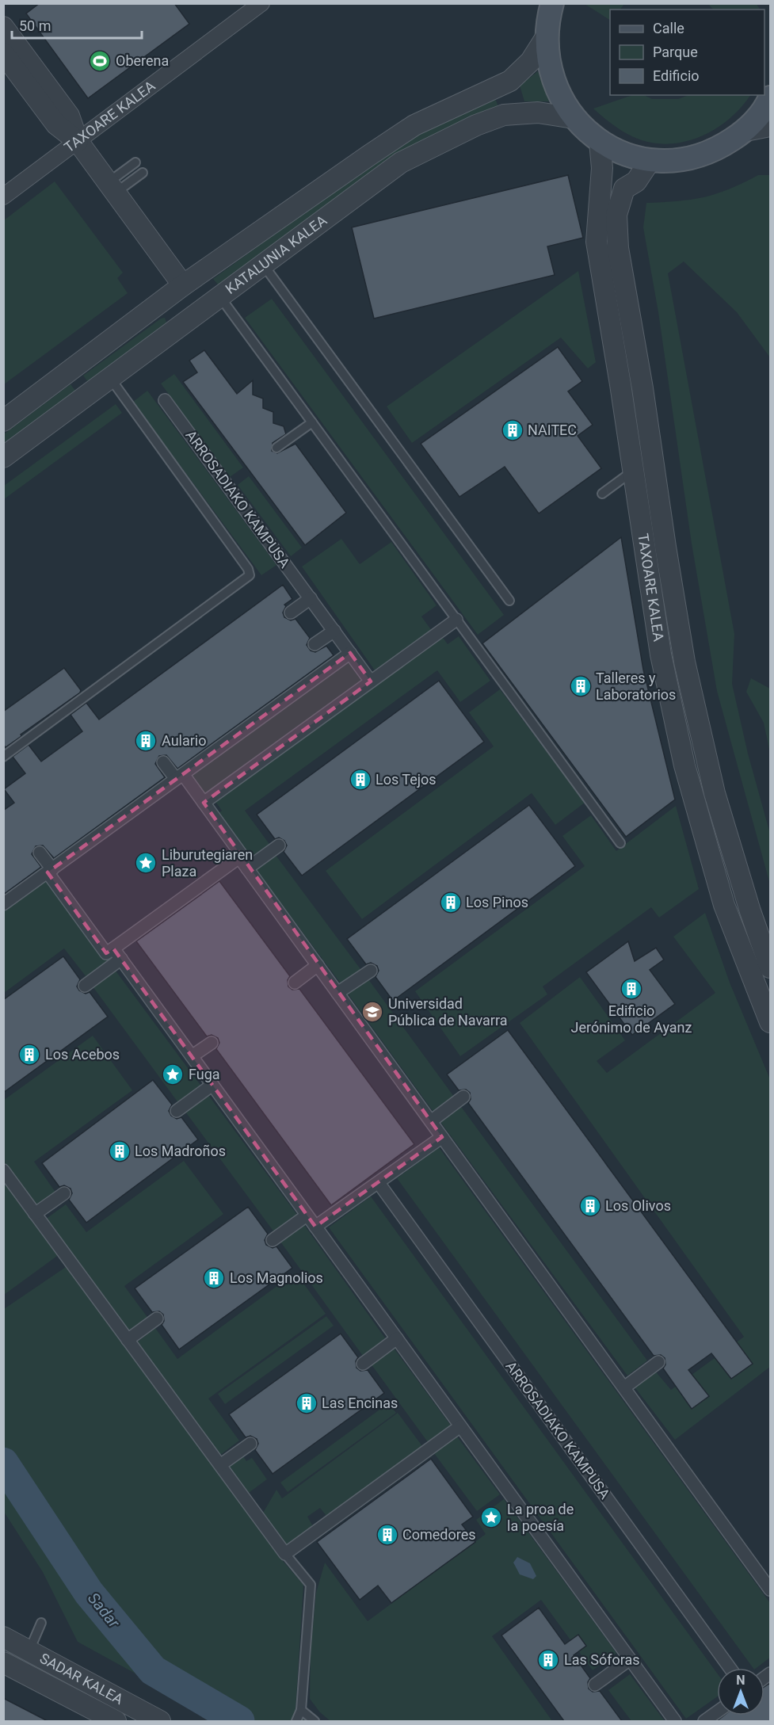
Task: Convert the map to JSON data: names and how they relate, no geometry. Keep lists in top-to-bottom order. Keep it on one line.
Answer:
{"streets":{"street":["TAXOARE KALEA","KATALUNIA KALEA","ARROSADIAKO KAMPUSA","SADAR KALEA"]},"water":["Sadar"],"places":{"sports":["Oberena"],"building":["NAITEC","Talleres y Laboratorios","Aulario","Los Tejos","Los Pinos","Edificio Jerónimo de Ayanz","Los Acebos","Los Madroños","Los Olivos","Los Magnolios","Las Encinas","Comedores","Las Sóforas"],"place":["Liburutegiaren Plaza","Fuga","La proa de la poesía"],"school or university":["Universidad Pública de Navarra"]},"legend":["Calle","Parque","Edificio"],"scale_bar":"50 m","north":"top"}
